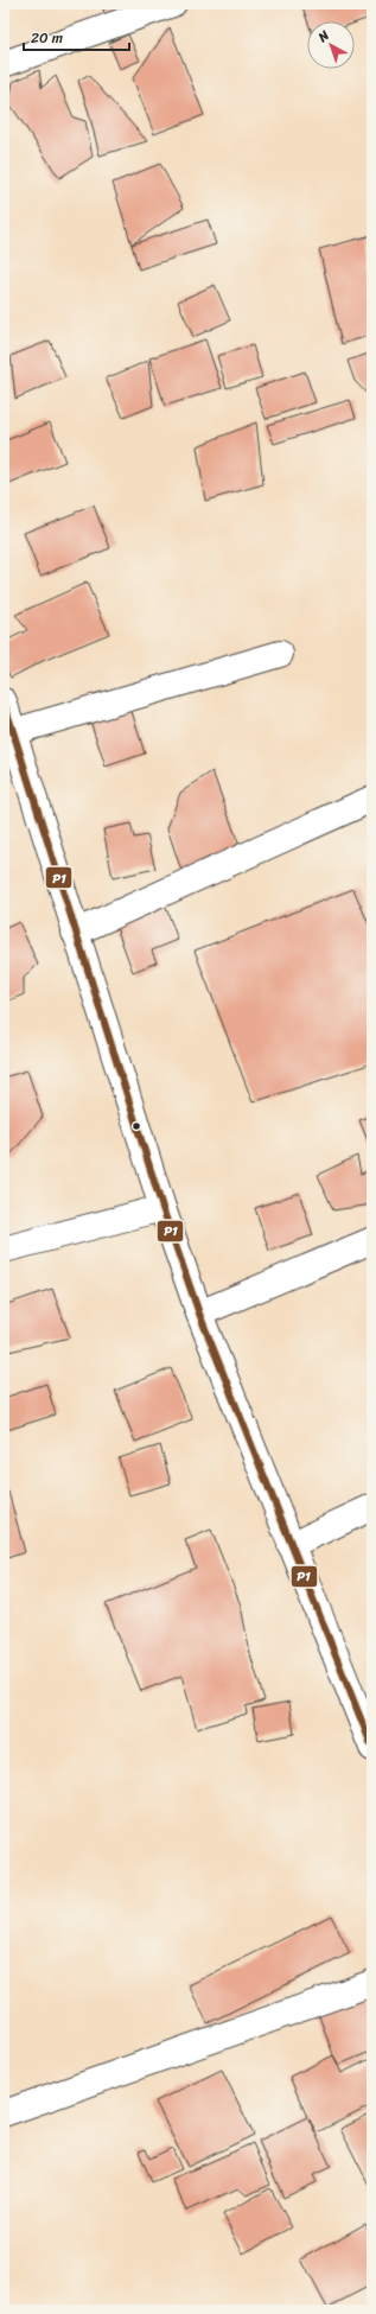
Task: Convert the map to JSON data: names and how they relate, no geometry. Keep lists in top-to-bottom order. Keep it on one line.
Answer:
{"lines":["transit line P1"],"scale_bar":"20 m","north":"top left"}
